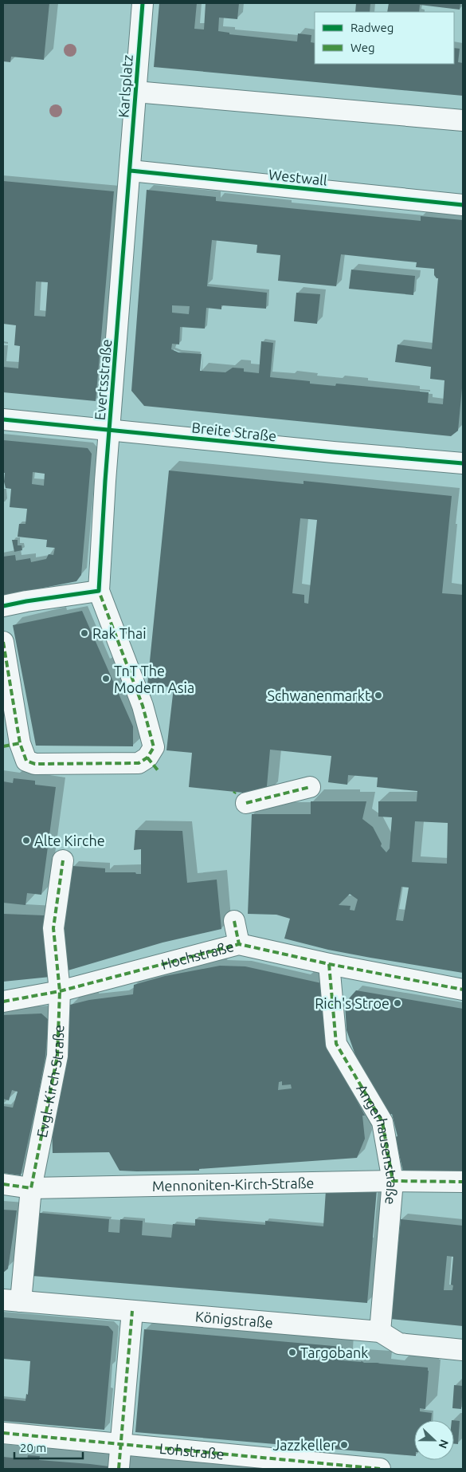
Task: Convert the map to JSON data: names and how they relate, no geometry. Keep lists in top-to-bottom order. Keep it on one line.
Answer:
{"streets":{"street":["Karlsplatz","Westwall","Evertsstraße","Breite Straße","Hochstraße","Evgl.-Kirch-Straße","Angerhausenstraße","Mennoniten-Kirch-Straße","Königstraße","Lohstraße"]},"crossings":[["Karlsplatz","Westwall"],["Karlsplatz","Evertsstraße"],["Westwall","Evertsstraße"],["Evertsstraße","Breite Straße"],["Hochstraße","Evgl.-Kirch-Straße"],["Hochstraße","Angerhausenstraße"],["Evgl.-Kirch-Straße","Mennoniten-Kirch-Straße"],["Evgl.-Kirch-Straße","Königstraße"],["Angerhausenstraße","Mennoniten-Kirch-Straße"],["Angerhausenstraße","Königstraße"]],"places":["Rak Thai","TnT The Modern Asia","Schwanenmarkt","Alte Kirche","Rich's Stroe","Targobank","Jazzkeller"],"legend":["Radweg","Weg"],"scale_bar":"20 m","north":"right"}
